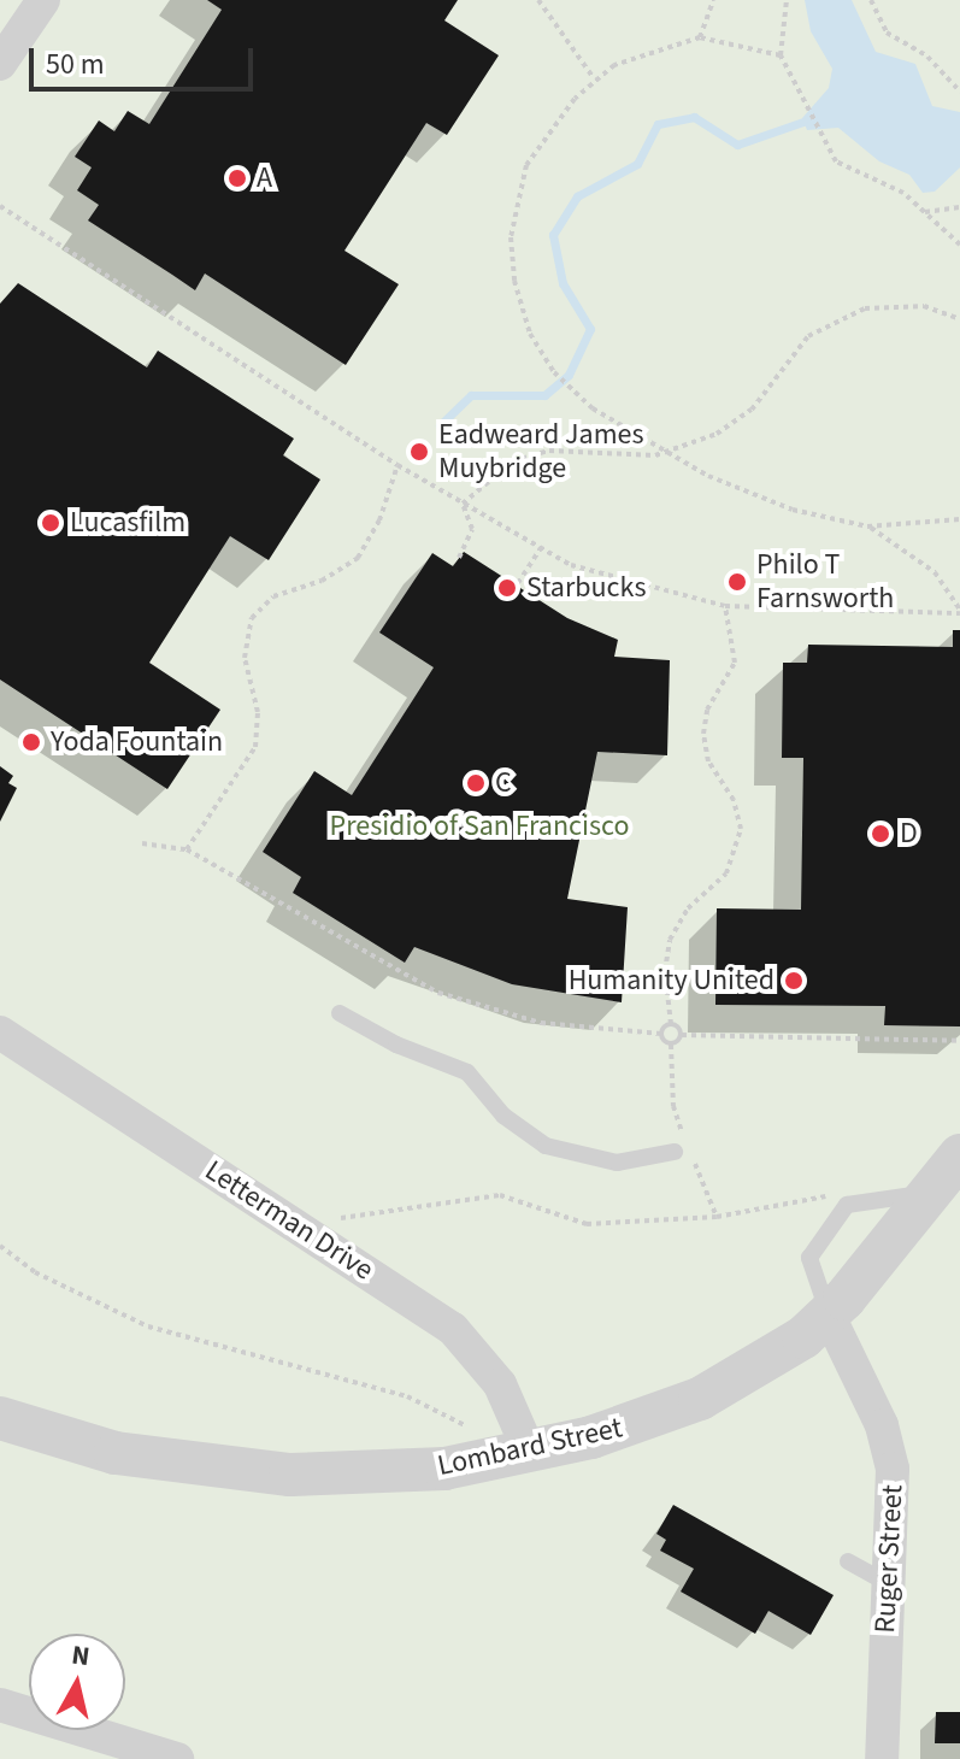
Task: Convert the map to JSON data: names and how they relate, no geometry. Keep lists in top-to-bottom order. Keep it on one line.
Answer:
{"streets":{"street":["Letterman Drive","Lombard Street","Ruger Street"]},"crossings":[["Letterman Drive","Lombard Street"],["Lombard Street","Ruger Street"]],"parks":["Presidio of San Francisco"],"places":["A","Eadweard James Muybridge","Lucasfilm","Philo T Farnsworth","Starbucks","Yoda Fountain","C","D","Humanity United"],"scale_bar":"50 m","north":"top"}
